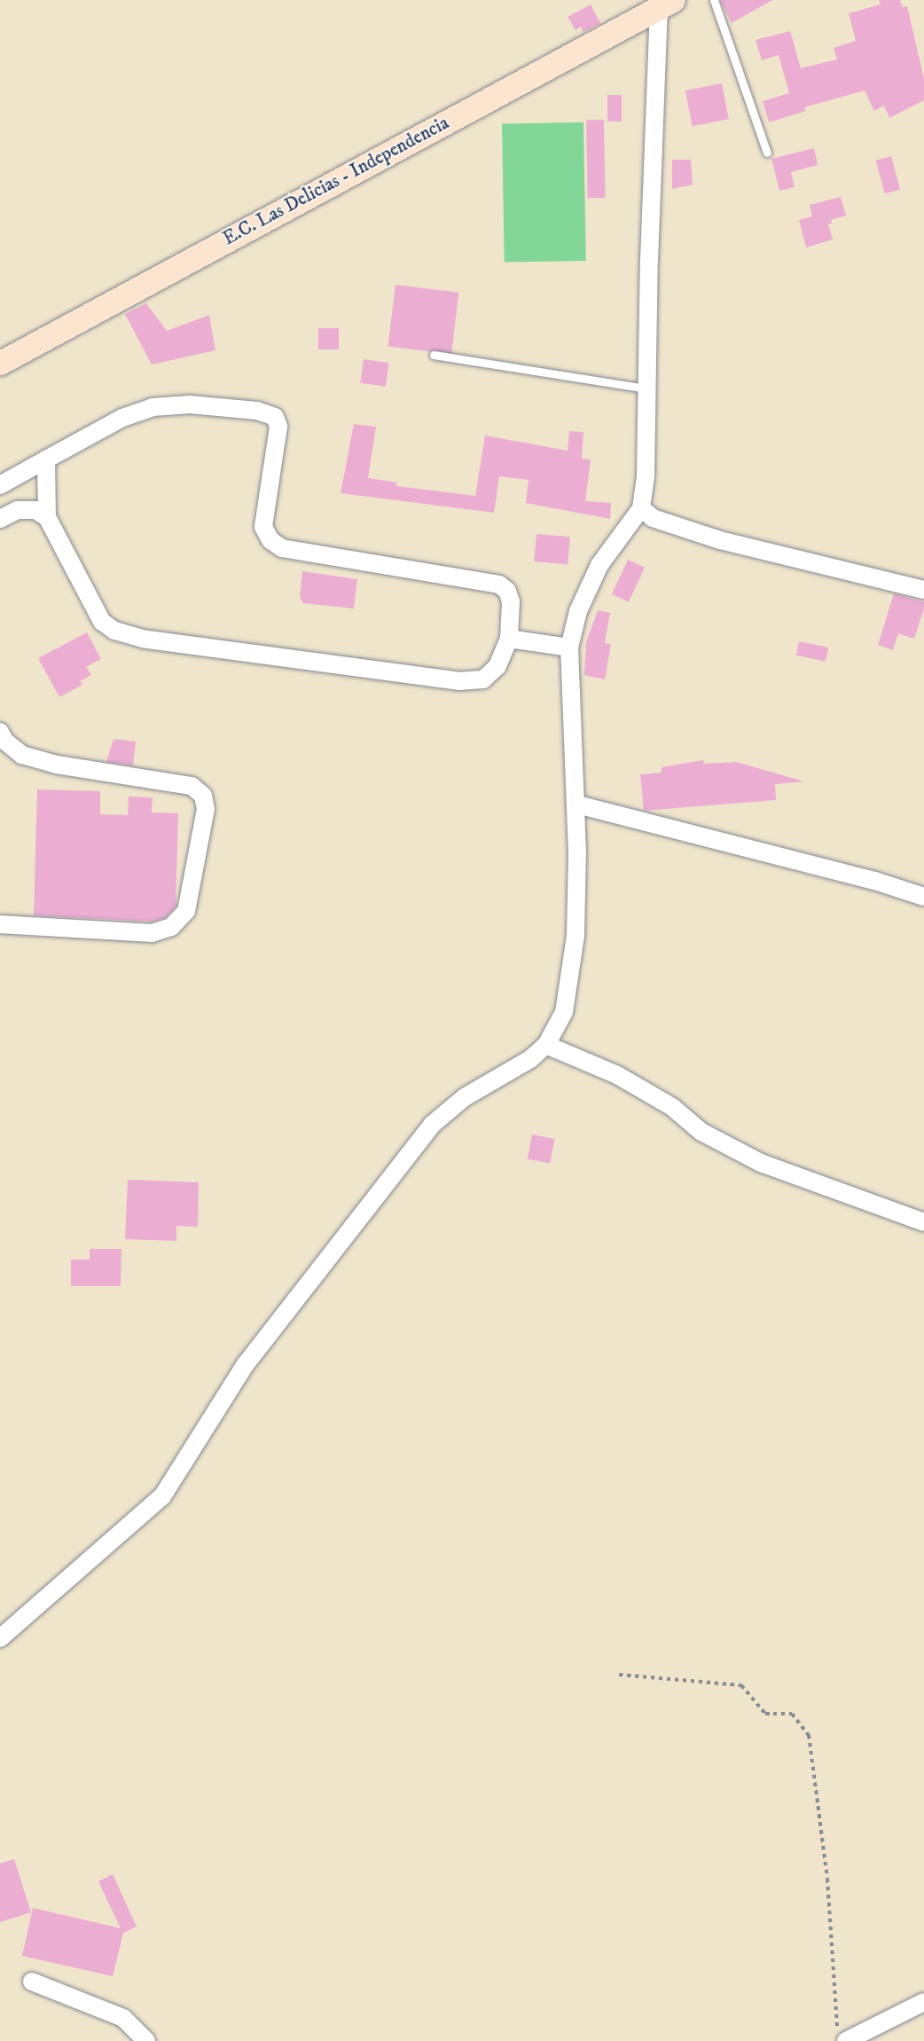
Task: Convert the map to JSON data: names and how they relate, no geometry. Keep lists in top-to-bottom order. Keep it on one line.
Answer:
{"streets":{"street":["E.C. Las Delicias - Independencia"]}}
